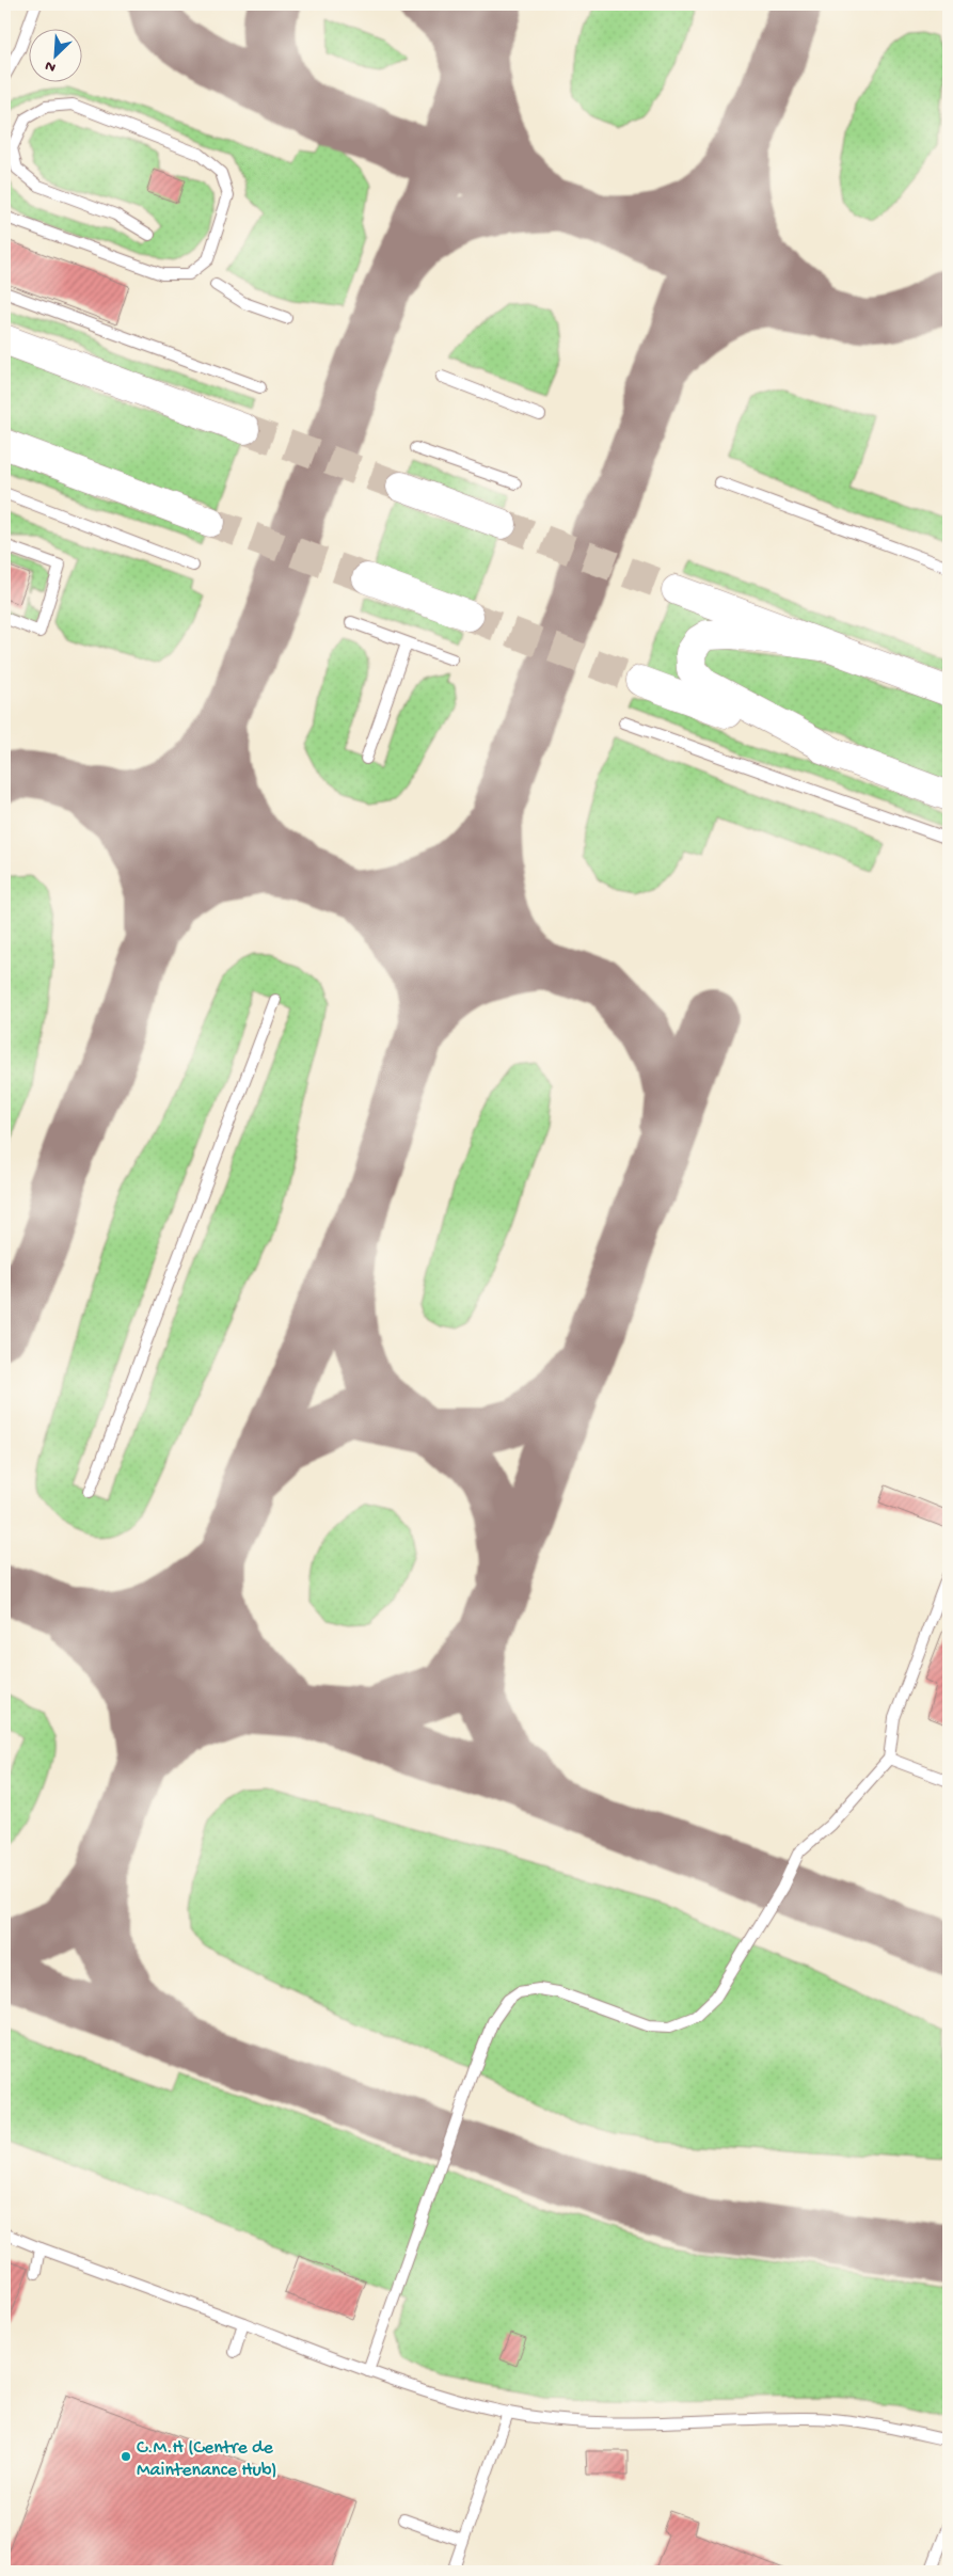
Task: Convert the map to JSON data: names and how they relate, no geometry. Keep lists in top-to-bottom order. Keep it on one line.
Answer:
{"places":["C.M.H (Centre de Maintenance Hub)"],"north":"bottom left"}
